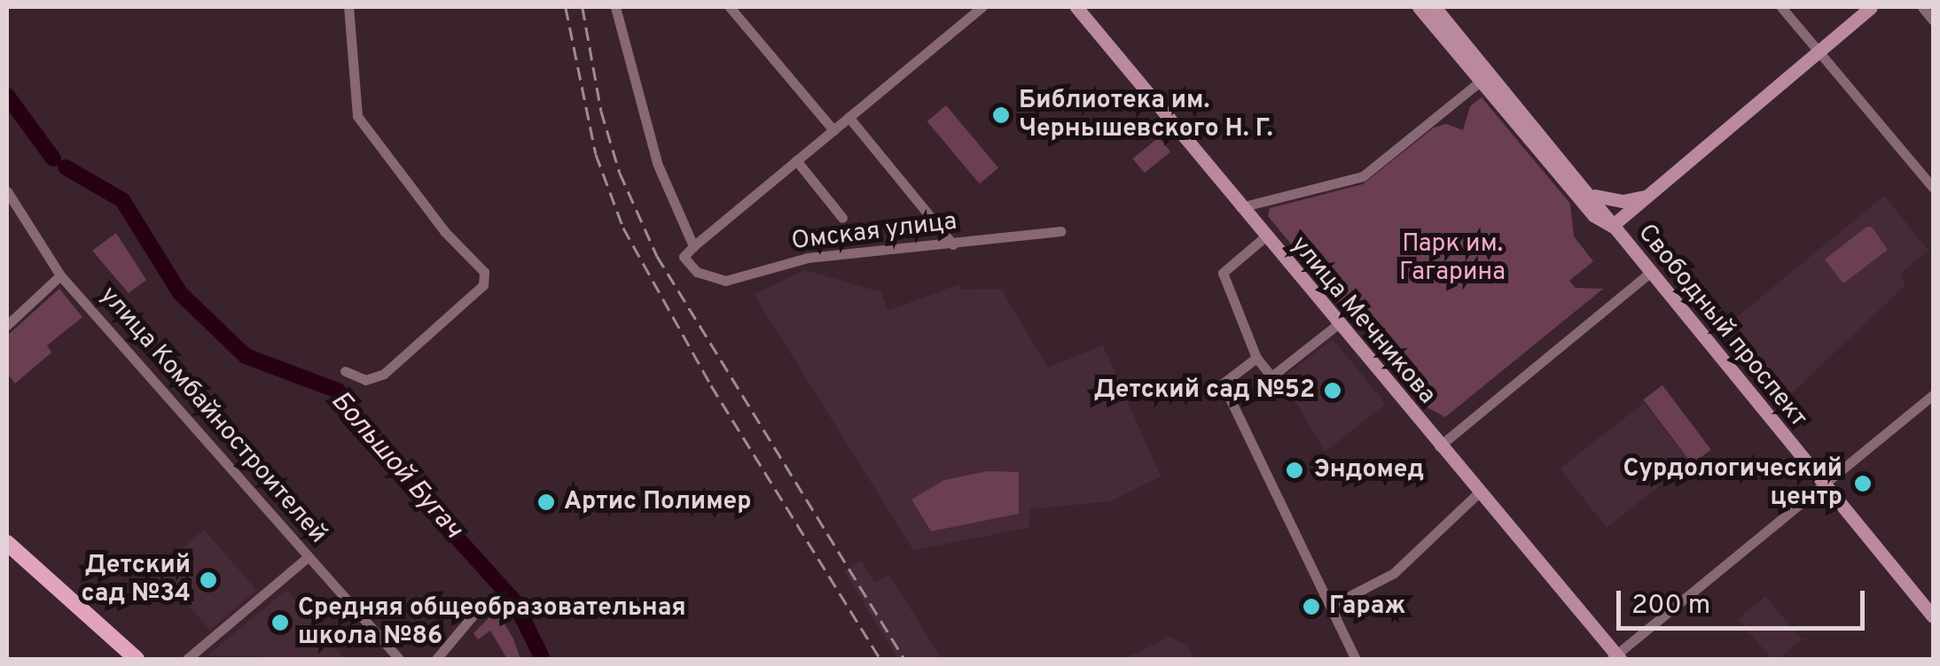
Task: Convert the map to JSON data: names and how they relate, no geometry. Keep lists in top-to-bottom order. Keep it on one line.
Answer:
{"streets":{"main road":["улица Мечникова","Свободный проспект"],"street":["Омская улица","улица Комбайностроителей"]},"water":["Большой Бугач"],"parks":["Парк им. Гагарина"],"places":["Библиотека им. Чернышевского Н. Г.","Детский сад №52","Эндомед","Сурдологический центр","Артис Полимер","Детский сад №34","Гараж","Средняя общеобразовательная школа №86"],"scale_bar":"200 m"}
